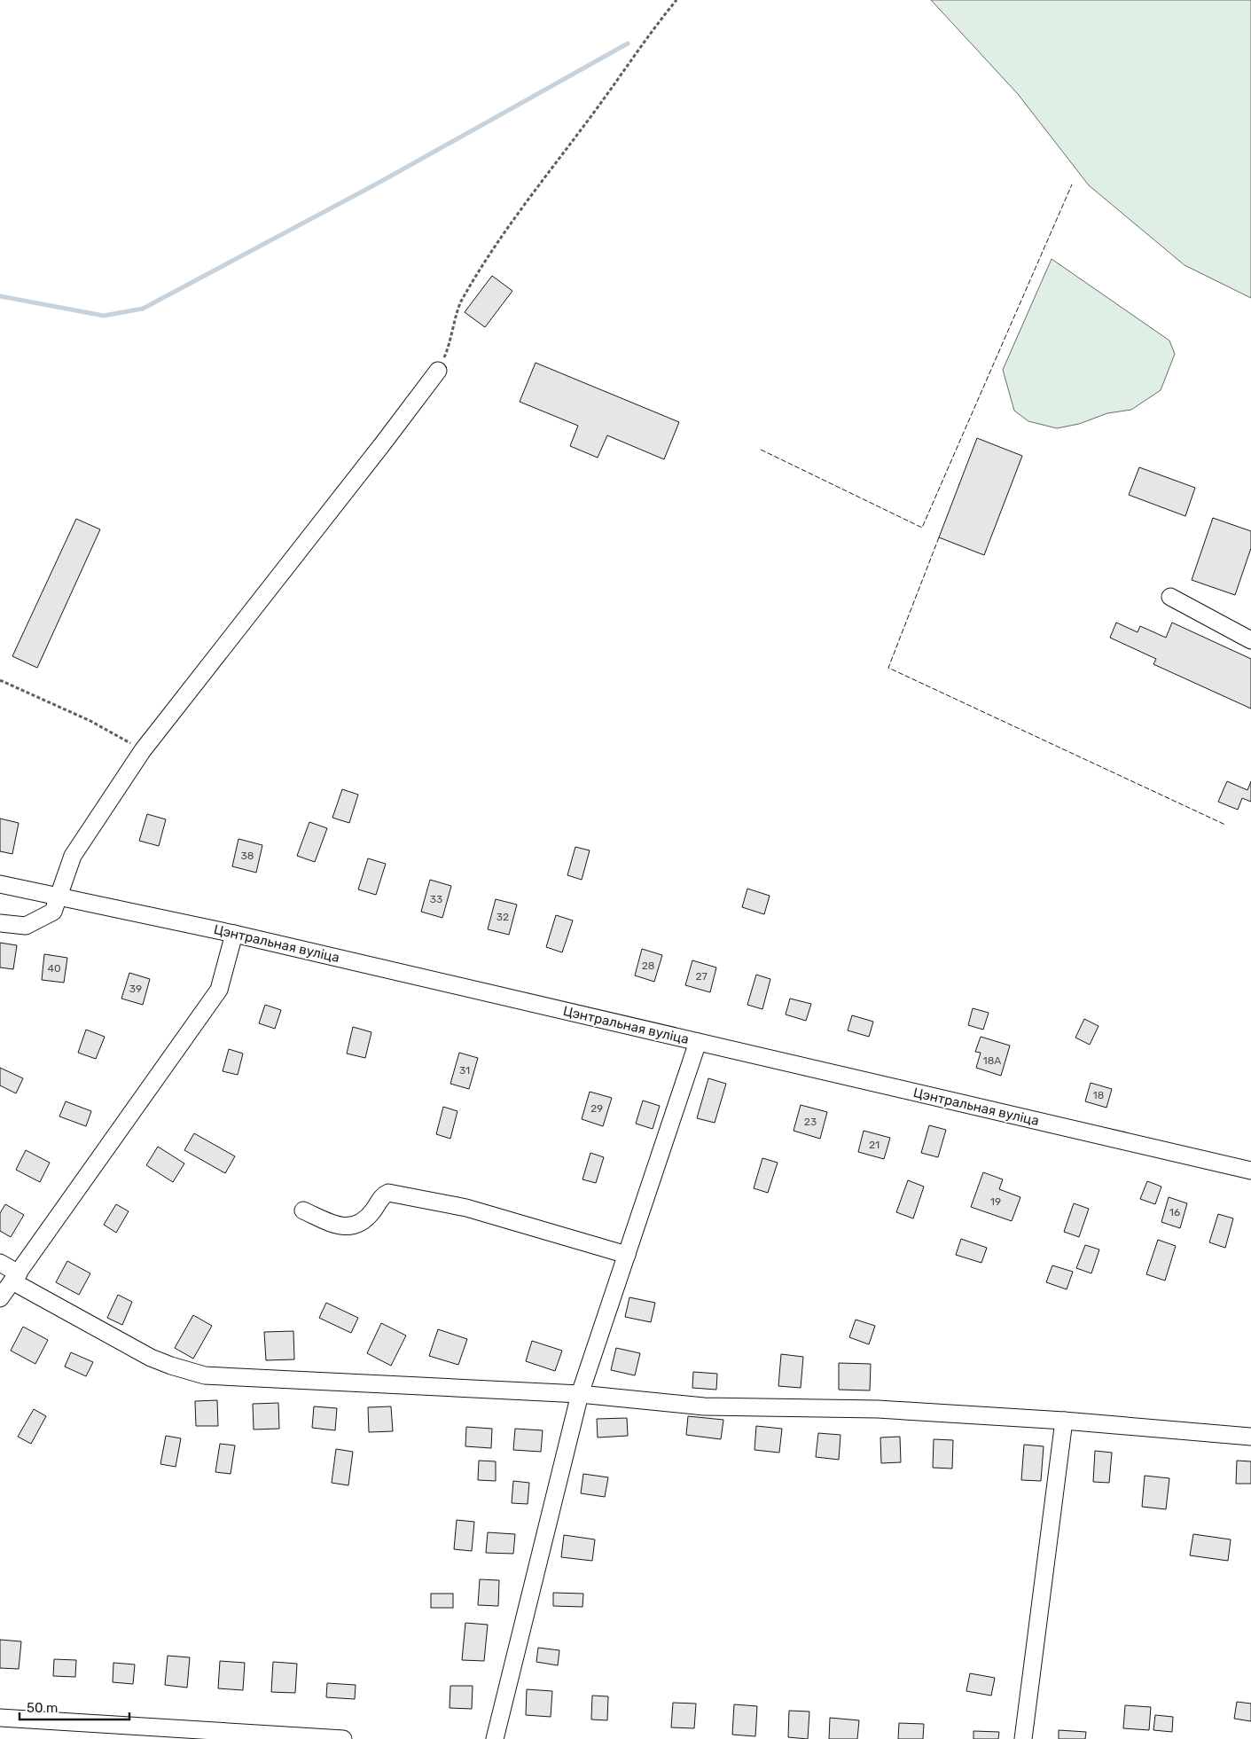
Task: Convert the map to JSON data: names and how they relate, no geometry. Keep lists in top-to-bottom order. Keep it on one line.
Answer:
{"streets":{"street":["Цэнтральная вуліца"]},"house_numbers":["38","33","32","28","40","27","39","18А","31","18","29","23","21","19","16"],"scale_bar":"50 m"}
